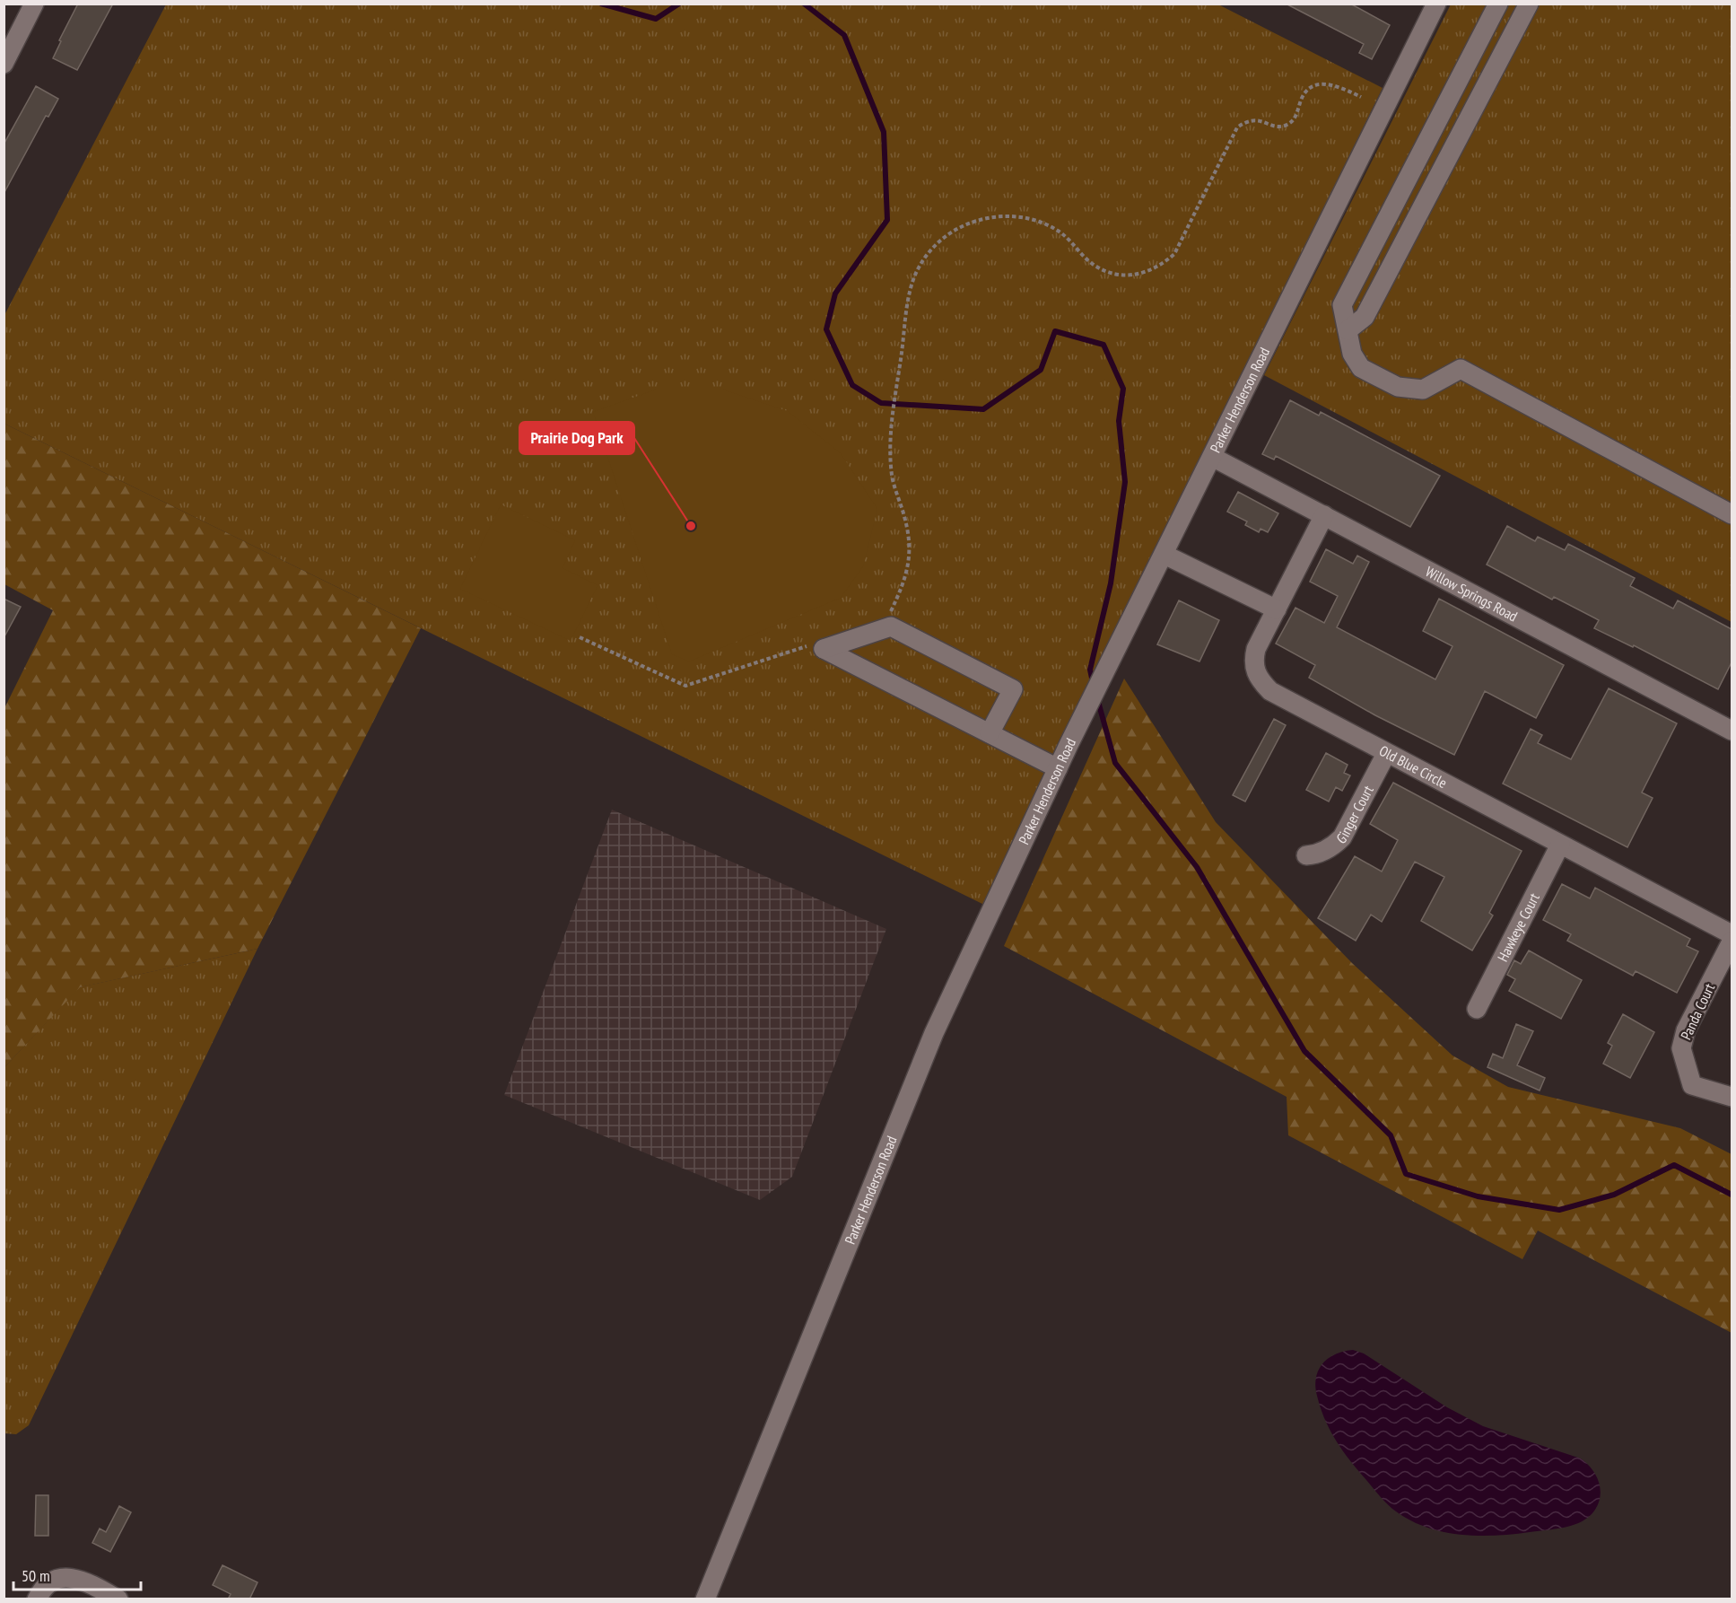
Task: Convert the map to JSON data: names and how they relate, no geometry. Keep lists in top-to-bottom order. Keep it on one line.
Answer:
{"streets":{"street":["Parker Henderson Road","Willow Springs Road","Old Blue Circle","Ginger Court","Hawkeye Court","Panda Court"]},"crossings":[["Parker Henderson Road","Willow Springs Road"],["Willow Springs Road","Old Blue Circle"],["Old Blue Circle","Ginger Court"],["Old Blue Circle","Hawkeye Court"]],"places":["Prairie Dog Park"],"scale_bar":"50 m"}
